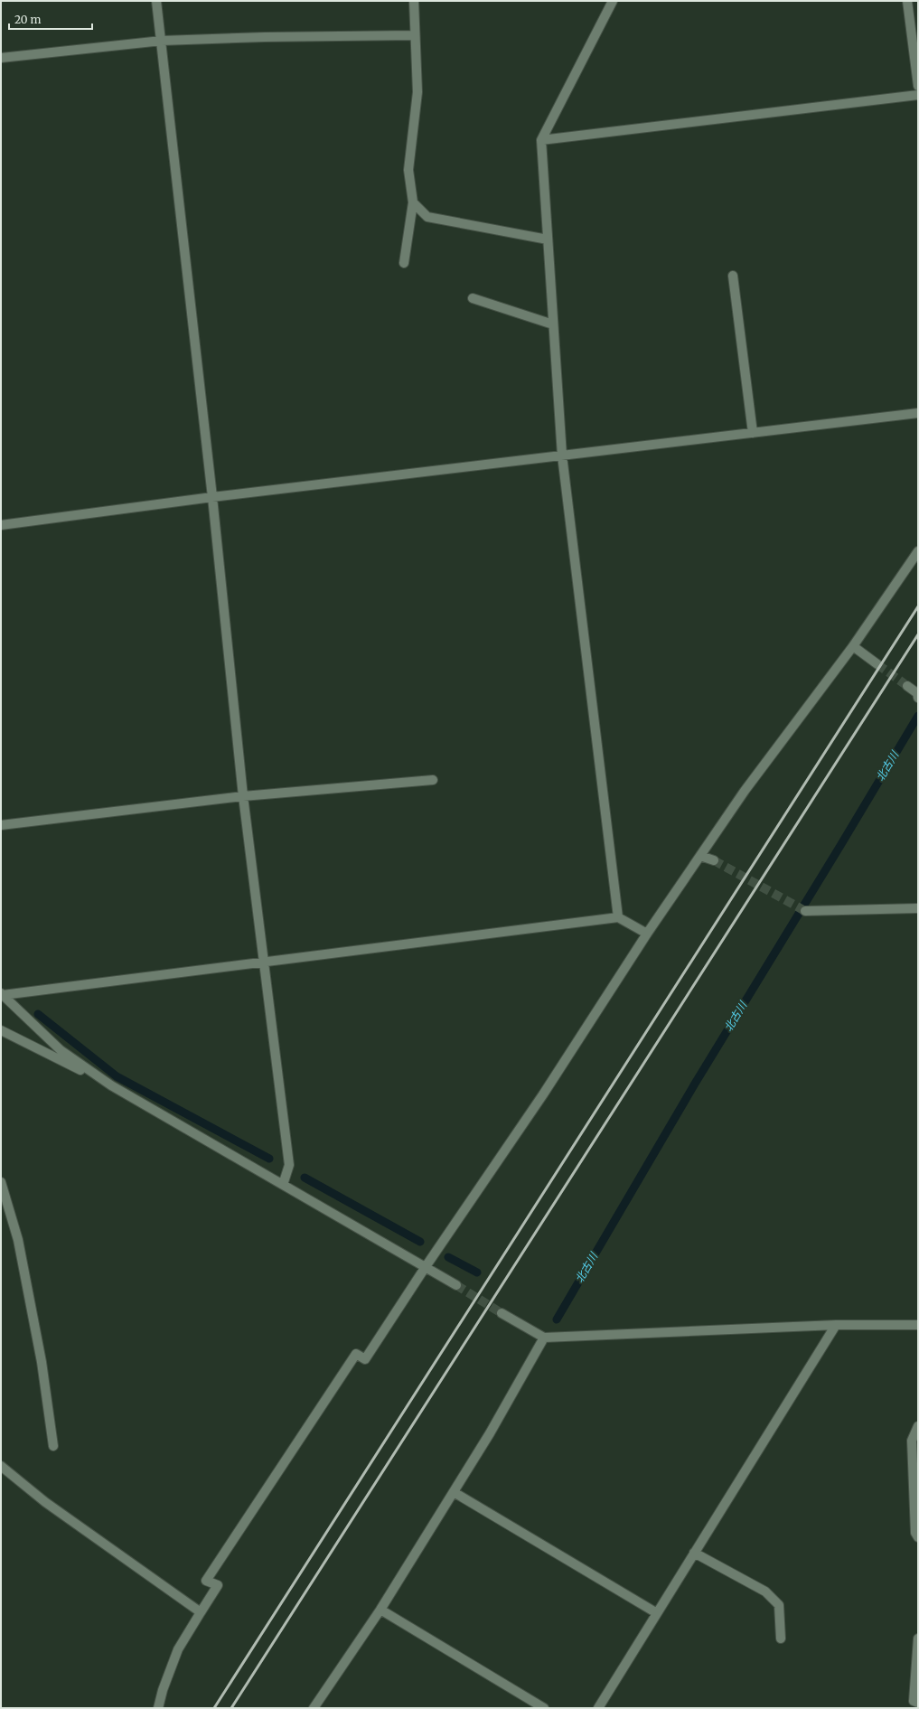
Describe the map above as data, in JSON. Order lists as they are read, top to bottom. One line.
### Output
{"water":["北古川"],"scale_bar":"20 m"}
